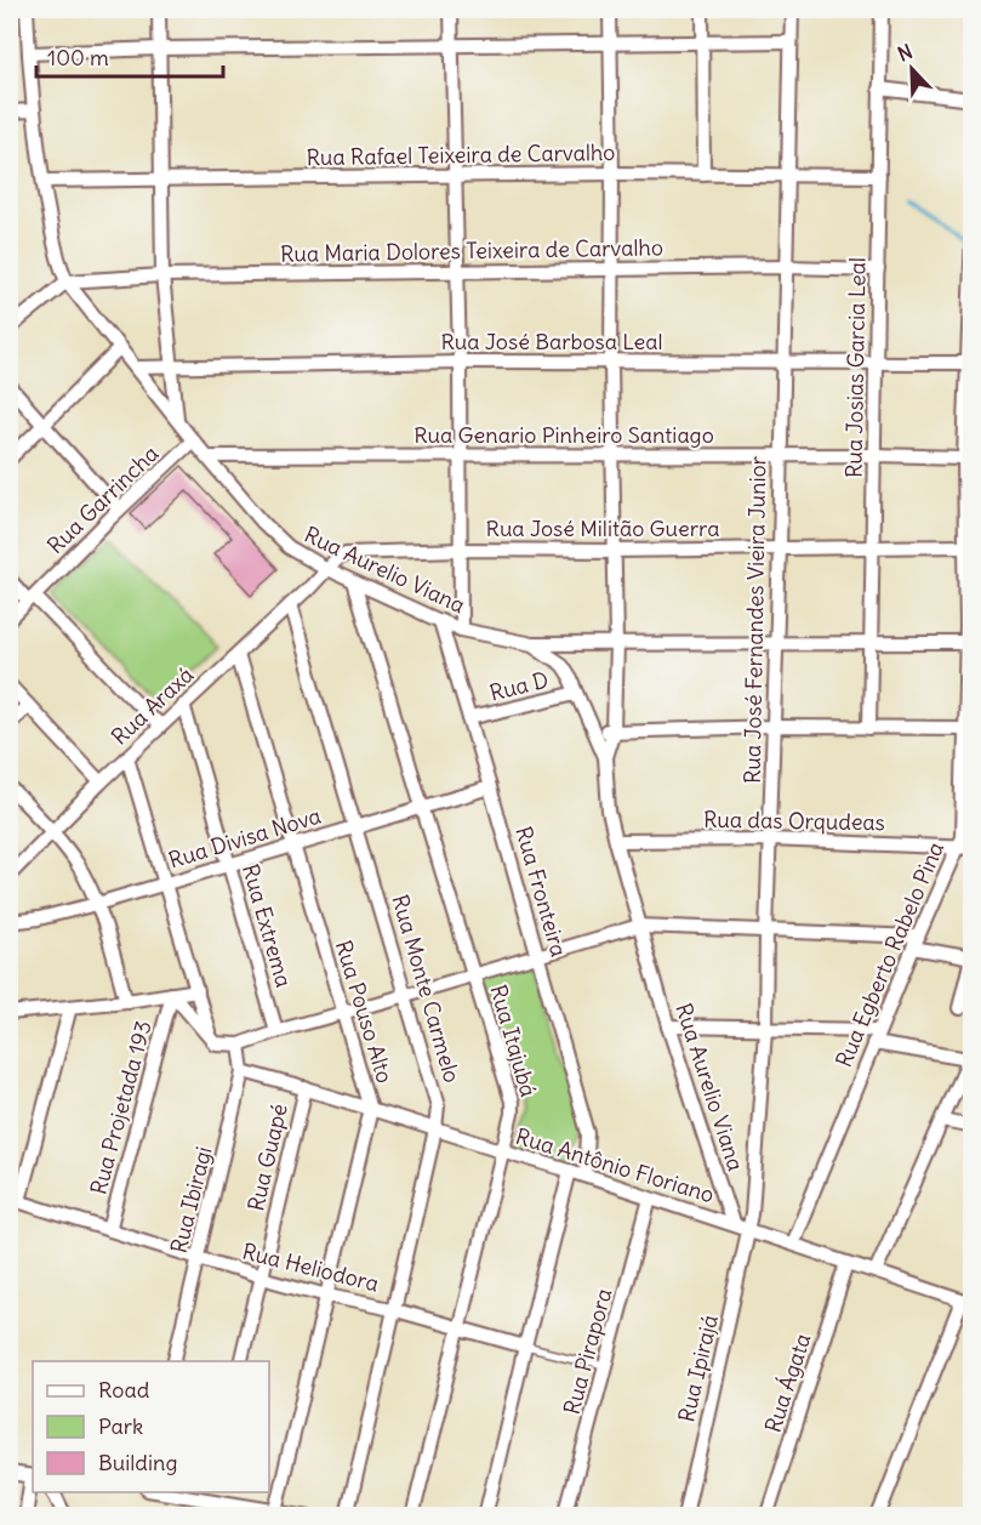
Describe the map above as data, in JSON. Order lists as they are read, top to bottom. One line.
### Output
{"streets":{"street":["Rua Rafael Teixeira de Carvalho","Rua Maria Dolores Teixeira de Carvalho","Rua José Barbosa Leal","Rua Josias Garcia Leal","Rua Genario Pinheiro Santiago","Rua Garrincha","Rua José Militão Guerra","Rua Aurelio Viana","Rua José Fernandes Vieira Junior","Rua D","Rua Araxá","Rua das Orqudeas","Rua Divisa Nova","Rua Fronteira","Rua Extrema","Rua Egberto Rabelo Pina","Rua Monte Carmelo","Rua Pouso Alto","Rua Itajubá","Rua Projetada 193","Rua Guapé","Rua Antônio Floriano","Rua Ibiragi","Rua Heliodora","Rua Pirapora","Rua Ipirajá","Rua Ágata"]},"crossings":[["Rua Rafael Teixeira de Carvalho","Rua Josias Garcia Leal"],["Rua Rafael Teixeira de Carvalho","Rua José Fernandes Vieira Junior"],["Rua Maria Dolores Teixeira de Carvalho","Rua Josias Garcia Leal"],["Rua Maria Dolores Teixeira de Carvalho","Rua Aurelio Viana"],["Rua Maria Dolores Teixeira de Carvalho","Rua José Fernandes Vieira Junior"],["Rua José Barbosa Leal","Rua Josias Garcia Leal"],["Rua José Barbosa Leal","Rua Aurelio Viana"],["Rua José Barbosa Leal","Rua José Fernandes Vieira Junior"],["Rua José Barbosa Leal","Rua Egberto Rabelo Pina"],["Rua Josias Garcia Leal","Rua Genario Pinheiro Santiago"],["Rua Josias Garcia Leal","Rua José Militão Guerra"],["Rua Genario Pinheiro Santiago","Rua Aurelio Viana"],["Rua Genario Pinheiro Santiago","Rua José Fernandes Vieira Junior"],["Rua Genario Pinheiro Santiago","Rua Egberto Rabelo Pina"],["Rua Garrincha","Rua Aurelio Viana"],["Rua José Militão Guerra","Rua Aurelio Viana"],["Rua José Militão Guerra","Rua José Fernandes Vieira Junior"],["Rua José Militão Guerra","Rua Araxá"],["Rua José Militão Guerra","Rua Egberto Rabelo Pina"],["Rua Aurelio Viana","Rua D"],["Rua Aurelio Viana","Rua Araxá"],["Rua Aurelio Viana","Rua das Orqudeas"],["Rua Aurelio Viana","Rua Fronteira"],["Rua Aurelio Viana","Rua Itajubá"],["Rua Aurelio Viana","Rua Antônio Floriano"],["Rua José Fernandes Vieira Junior","Rua das Orqudeas"],["Rua José Fernandes Vieira Junior","Rua Antônio Floriano"],["Rua José Fernandes Vieira Junior","Rua Ipirajá"],["Rua D","Rua Fronteira"],["Rua Araxá","Rua Extrema"],["Rua Araxá","Rua Monte Carmelo"],["Rua Araxá","Rua Pouso Alto"],["Rua das Orqudeas","Rua Egberto Rabelo Pina"],["Rua Divisa Nova","Rua Fronteira"],["Rua Divisa Nova","Rua Extrema"],["Rua Divisa Nova","Rua Monte Carmelo"],["Rua Divisa Nova","Rua Pouso Alto"],["Rua Divisa Nova","Rua Itajubá"],["Rua Fronteira","Rua Antônio Floriano"],["Rua Egberto Rabelo Pina","Rua Antônio Floriano"],["Rua Monte Carmelo","Rua Antônio Floriano"],["Rua Monte Carmelo","Rua Heliodora"],["Rua Pouso Alto","Rua Antônio Floriano"],["Rua Pouso Alto","Rua Heliodora"],["Rua Itajubá","Rua Antônio Floriano"],["Rua Itajubá","Rua Heliodora"],["Rua Projetada 193","Rua Heliodora"],["Rua Guapé","Rua Antônio Floriano"],["Rua Guapé","Rua Heliodora"],["Rua Antônio Floriano","Rua Ibiragi"],["Rua Antônio Floriano","Rua Pirapora"],["Rua Antônio Floriano","Rua Ipirajá"],["Rua Antônio Floriano","Rua Ágata"],["Rua Ibiragi","Rua Heliodora"],["Rua Heliodora","Rua Pirapora"]],"legend":["Road","Park","Building"],"scale_bar":"100 m","north":"top left"}
